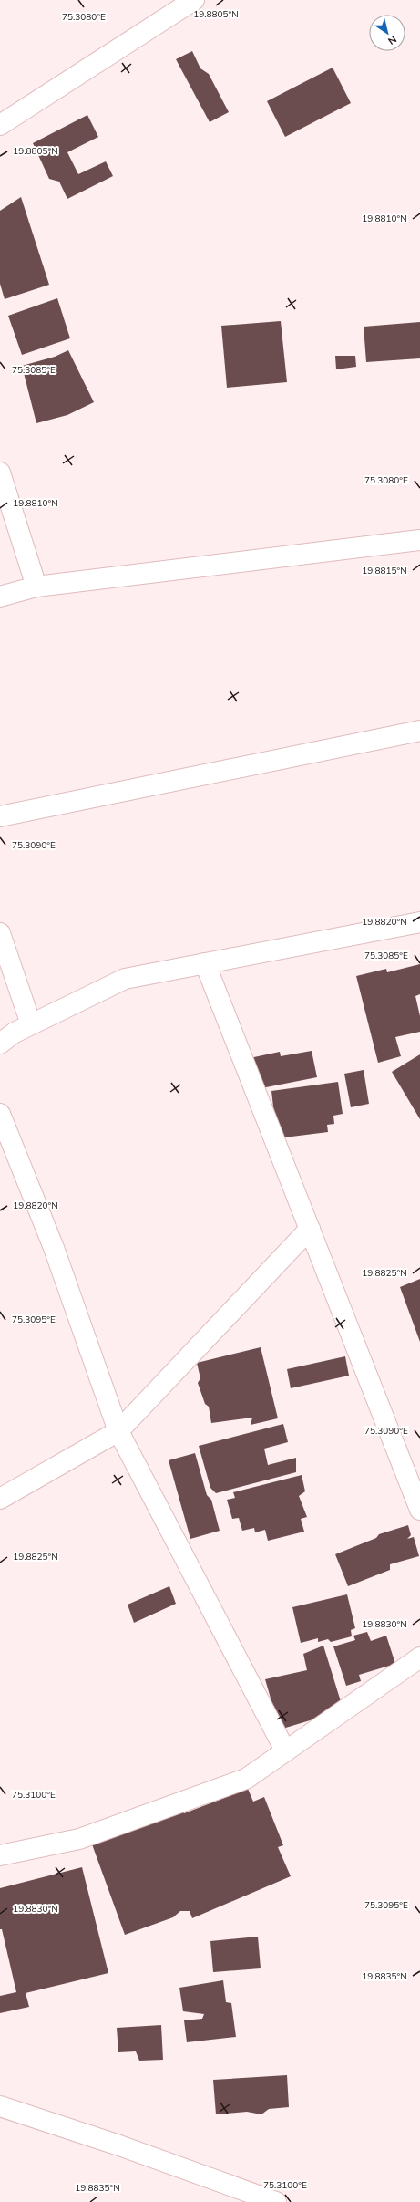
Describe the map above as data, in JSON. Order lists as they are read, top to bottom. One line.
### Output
{"north":"bottom right","coordinates":["19.8805°N","75.3080°E","19.8810°N","75.3085°E","19.8815°N","75.3090°E","19.8820°N","19.8825°N","75.3095°E","19.8830°N","75.3100°E","19.8835°N"]}
